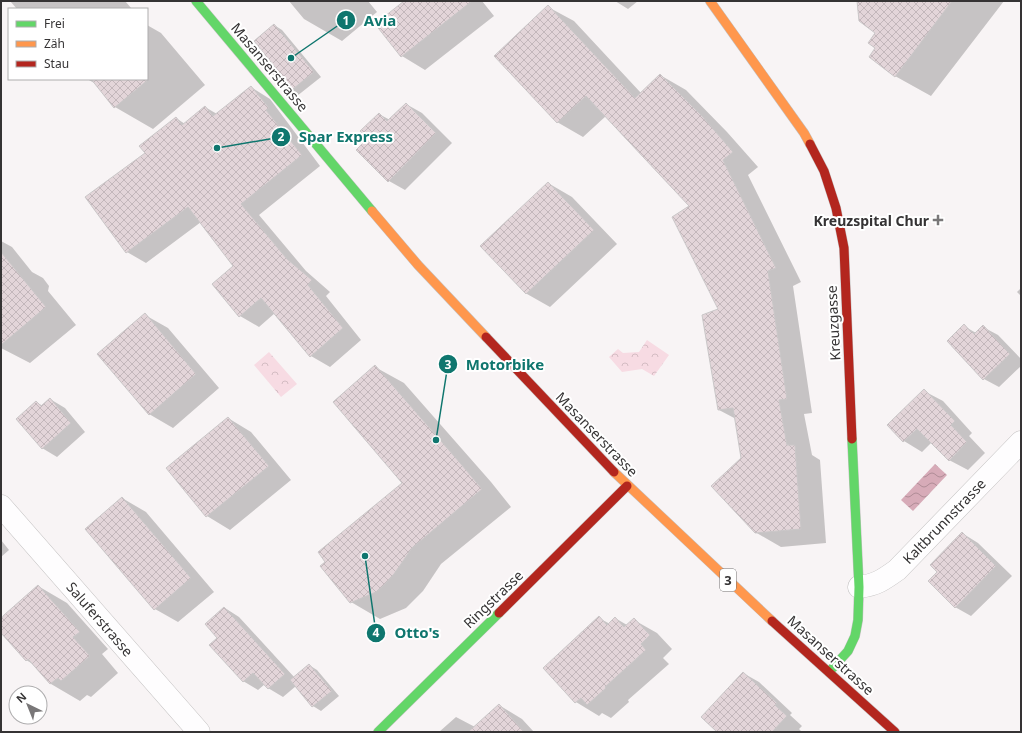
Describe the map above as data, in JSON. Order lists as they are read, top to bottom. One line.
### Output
{"streets":{"main road":["Masanserstrasse","Kreuzgasse","3","Ringstrasse"],"street":["Kaltbrunnstrasse","Saluferstrasse"]},"crossings":[["Masanserstrasse","Kreuzgasse"],["Masanserstrasse","Ringstrasse"],["Kreuzgasse","Kaltbrunnstrasse"]],"places":{"other":["Avia","Spar Express","Motorbike","Otto's"],"health":["Kreuzspital Chur"]},"legend":["Frei","Zäh","Stau"],"north":"top left"}
